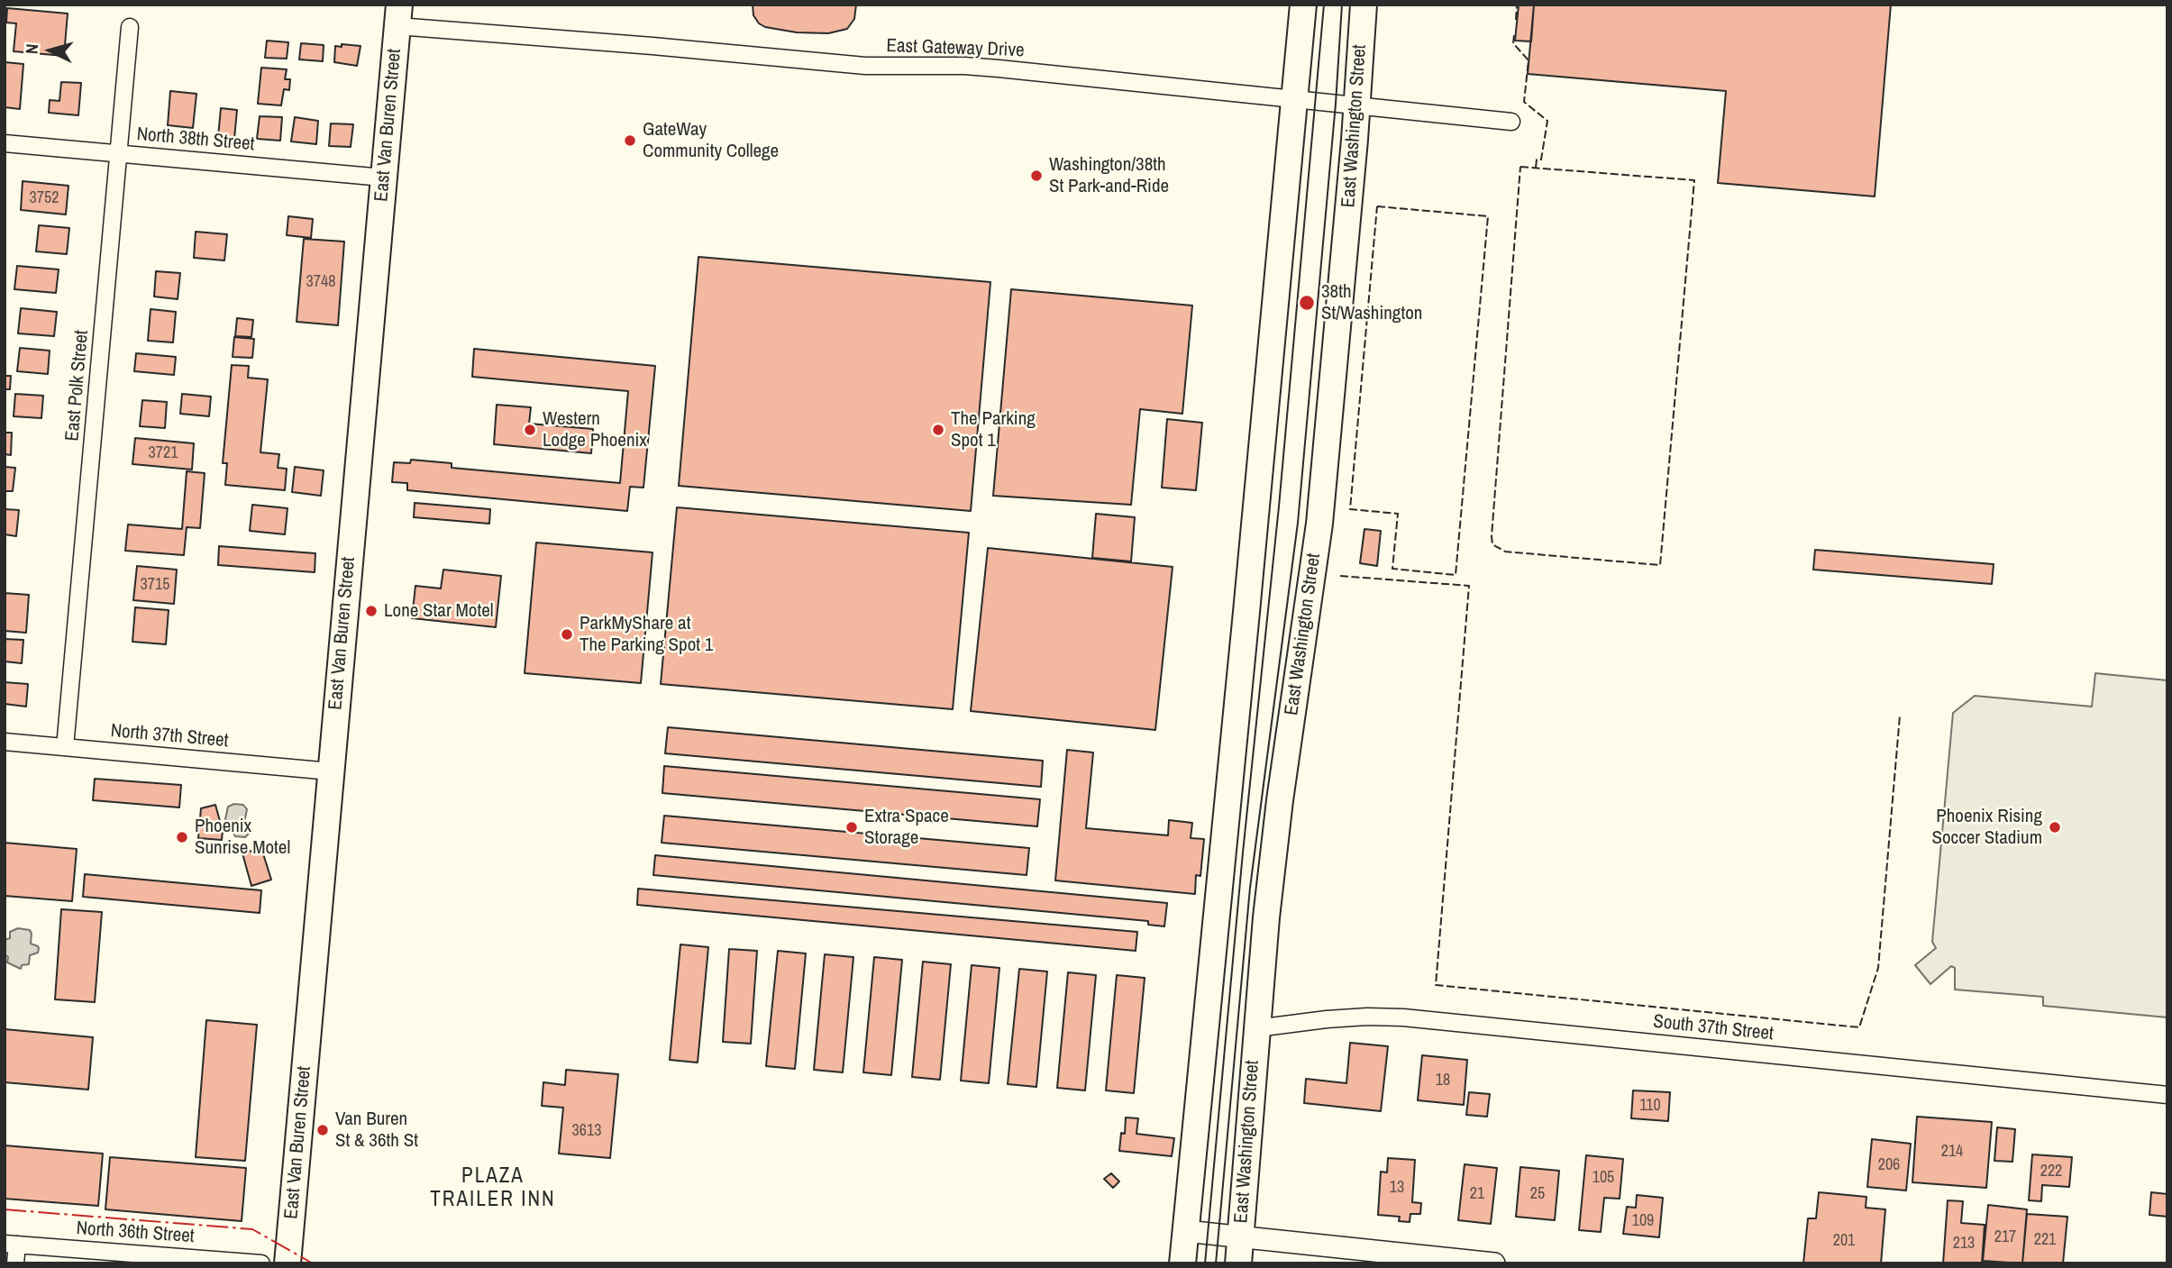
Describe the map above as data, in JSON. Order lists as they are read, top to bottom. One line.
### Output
{"streets":{"main road":["East Van Buren Street","East Washington Street"],"street":["East Gateway Drive","North 38th Street","East Polk Street","North 37th Street","South 37th Street","North 36th Street"]},"crossings":[["East Gateway Drive","East Van Buren Street"],["East Gateway Drive","East Washington Street"],["East Van Buren Street","North 38th Street"],["East Van Buren Street","North 37th Street"],["East Washington Street","South 37th Street"],["North 38th Street","East Polk Street"],["East Polk Street","North 37th Street"]],"districts":["PLAZA TRAILER INN"],"places":["GateWay Community College","Washington/38th St Park-and-Ride","38th St/Washington","Western Lodge Phoenix","The Parking Spot 1","Lone Star Motel","ParkMyShare at The Parking Spot 1","Extra Space Storage","Phoenix Rising Soccer Stadium","Phoenix Sunrise Motel","Van Buren St & 36th St"],"house_numbers":["3752","3748","3721","3715","18","110","3613","214","206","222","105","13","21","25","109","217","221","201","213"],"north":"left"}
